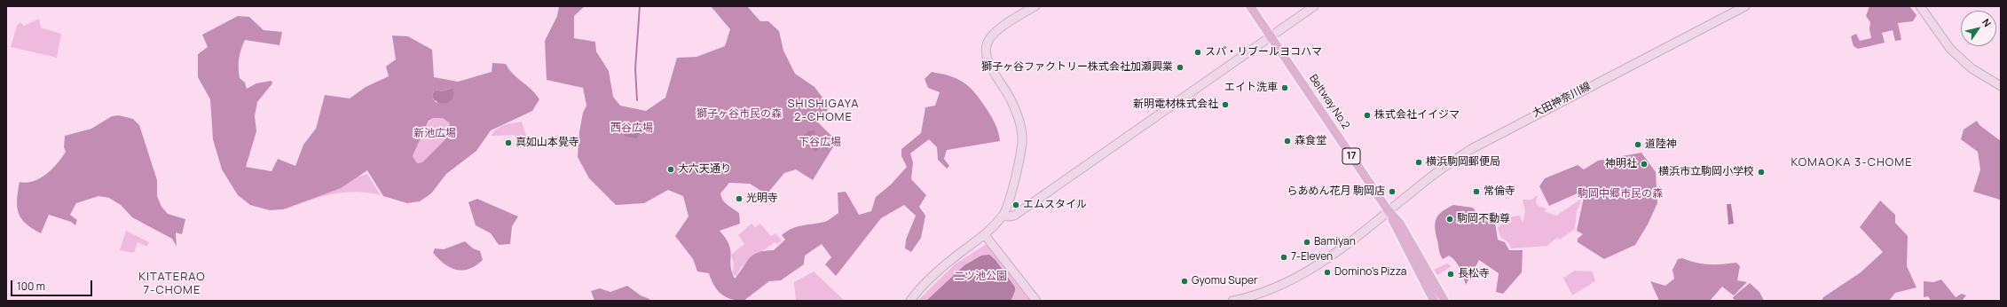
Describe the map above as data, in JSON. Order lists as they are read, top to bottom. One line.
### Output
{"streets":{"main road":["大田神奈川線","Beltway No.2","17"]},"crossings":[["大田神奈川線","Beltway No.2"]],"districts":["SHISHIGAYA 2-CHOME","KOMAOKA 3-CHOME","KITATERAO 7-CHOME"],"parks":["獅子ヶ谷市民の森","西谷広場","新池広場","下谷広場","駒岡中郷市民の森","二ツ池公園"],"places":["スパ・リブールヨコハマ","獅子ヶ谷ファクトリー株式会社加瀬興業","エイト洗車","新明電材株式会社","株式会社イイジマ","森食堂","真如山本覺寺","道陸神","横浜駒岡郵便局","神明社","大六天通り","横浜市立駒岡小学校","らあめん花月 駒岡店","常倫寺","光明寺","エムスタイル","駒岡不動尊","Bamiyan","7-Eleven","Domino's Pizza","長松寺","Gyomu Super"],"scale_bar":"100 m","north":"top right"}
